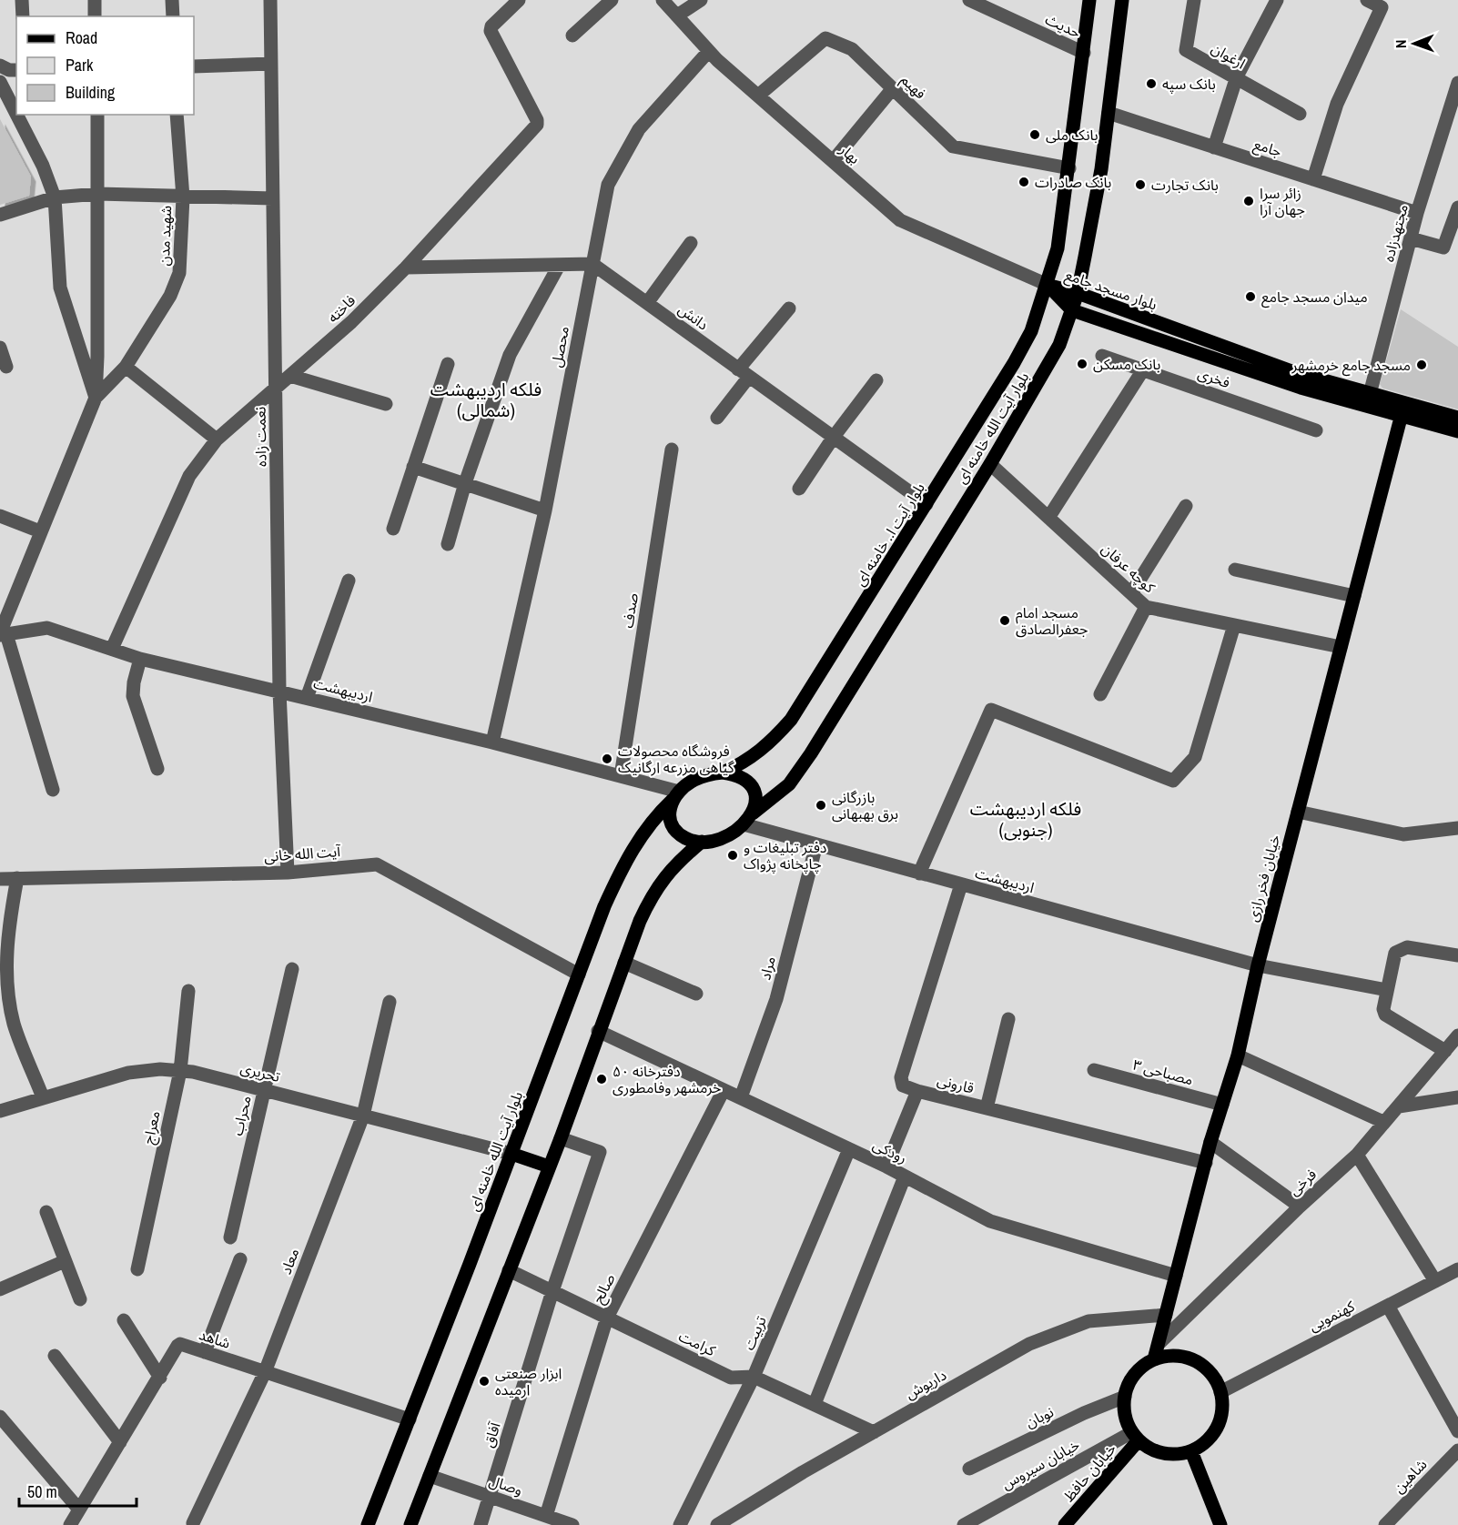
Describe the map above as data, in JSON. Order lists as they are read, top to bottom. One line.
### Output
{"streets":{"main road":["بلوار مسجد جامع","بلوار آیت الله خامنه ای","بلوار آیت ا.. خامنه ای","خیابان فخر رازی","خیابان حافظ"],"street":["حدیث","ارغوان","فهیم","جامع","بهار","مجتهدزاده","شهید مدن","فاخته","دانش","محصل","فخری","نعمت زاده","کوچه عرفان","صدف","اردیبهشت","آیت الله خانی","مراد","تحریری","مصباحی ۳","قارونی","محراب","معراج","رودکی","فرخی","معاد","صالح","کهنمویی","تربیت","شاهد","کرامت","داریوش","نوبان","آفاق","خیابان سیروس","شاهین","وصال"]},"crossings":[["فهیم","بهار"],["جامع","مجتهدزاده"],["جامع","بلوار آیت الله خامنه ای"],["بهار","بلوار مسجد جامع"],["بهار","محصل"],["بهار","بلوار آیت ا.. خامنه ای"],["مجتهدزاده","بلوار مسجد جامع"],["شهید مدن","اردیبهشت"],["بلوار مسجد جامع","بلوار آیت الله خامنه ای"],["بلوار مسجد جامع","بلوار آیت ا.. خامنه ای"],["بلوار مسجد جامع","خیابان فخر رازی"],["فاخته","نعمت زاده"],["فاخته","اردیبهشت"],["دانش","محصل"],["دانش","بلوار آیت ا.. خامنه ای"],["محصل","اردیبهشت"],["بلوار آیت الله خامنه ای","بلوار آیت ا.. خامنه ای"],["بلوار آیت الله خامنه ای","کوچه عرفان"],["بلوار آیت الله خامنه ای","اردیبهشت"],["بلوار آیت الله خامنه ای","آیت الله خانی"],["بلوار آیت الله خامنه ای","تحریری"],["بلوار آیت الله خامنه ای","شاهد"],["نعمت زاده","اردیبهشت"],["نعمت زاده","آیت الله خانی"],["بلوار آیت ا.. خامنه ای","اردیبهشت"],["کوچه عرفان","خیابان فخر رازی"],["صدف","اردیبهشت"],["اردیبهشت","خیابان فخر رازی"],["اردیبهشت","مراد"],["اردیبهشت","قارونی"],["خیابان فخر رازی","مصباحی ۳"],["خیابان فخر رازی","قارونی"],["خیابان فخر رازی","رودکی"],["خیابان فخر رازی","فرخی"],["خیابان فخر رازی","کهنمویی"],["خیابان فخر رازی","داریوش"],["خیابان فخر رازی","نوبان"],["خیابان فخر رازی","خیابان سیروس"],["خیابان فخر رازی","خیابان حافظ"],["مراد","رودکی"],["تحریری","محراب"],["تحریری","معراج"],["تحریری","معاد"],["رودکی","صالح"],["رودکی","تربیت"],["معاد","شاهد"],["صالح","کرامت"],["صالح","وصال"],["کهنمویی","نوبان"],["کهنمویی","خیابان سیروس"],["کهنمویی","خیابان حافظ"],["تربیت","کرامت"],["کرامت","داریوش"],["کرامت","آفاق"],["نوبان","خیابان سیروس"],["نوبان","خیابان حافظ"],["آفاق","وصال"],["خیابان سیروس","خیابان حافظ"]],"districts":["فلکه اردیبهشت (شمالی)","فلکه اردیبهشت (جنوبی)"],"places":["بانک سپه","بانک ملی","بانک صادرات","بانک تجارت","زائر سرا جهان آرا","میدان مسجد جامع","بانک مسکن","مسجد جامع خرمشهر","مسجد امام جعفرالصادق","فروشگاه محصولات گیاهی مزرعه ارگانیک","بازرگانی برق بهبهانی","دفتر تبلیغات و چاپخانه پژواک","دفترخانه ۵۰ خرمشهر وفامطوری","ابزار صنعتی ارمیده"],"legend":["Road","Park","Building"],"scale_bar":"50 m","north":"left"}
